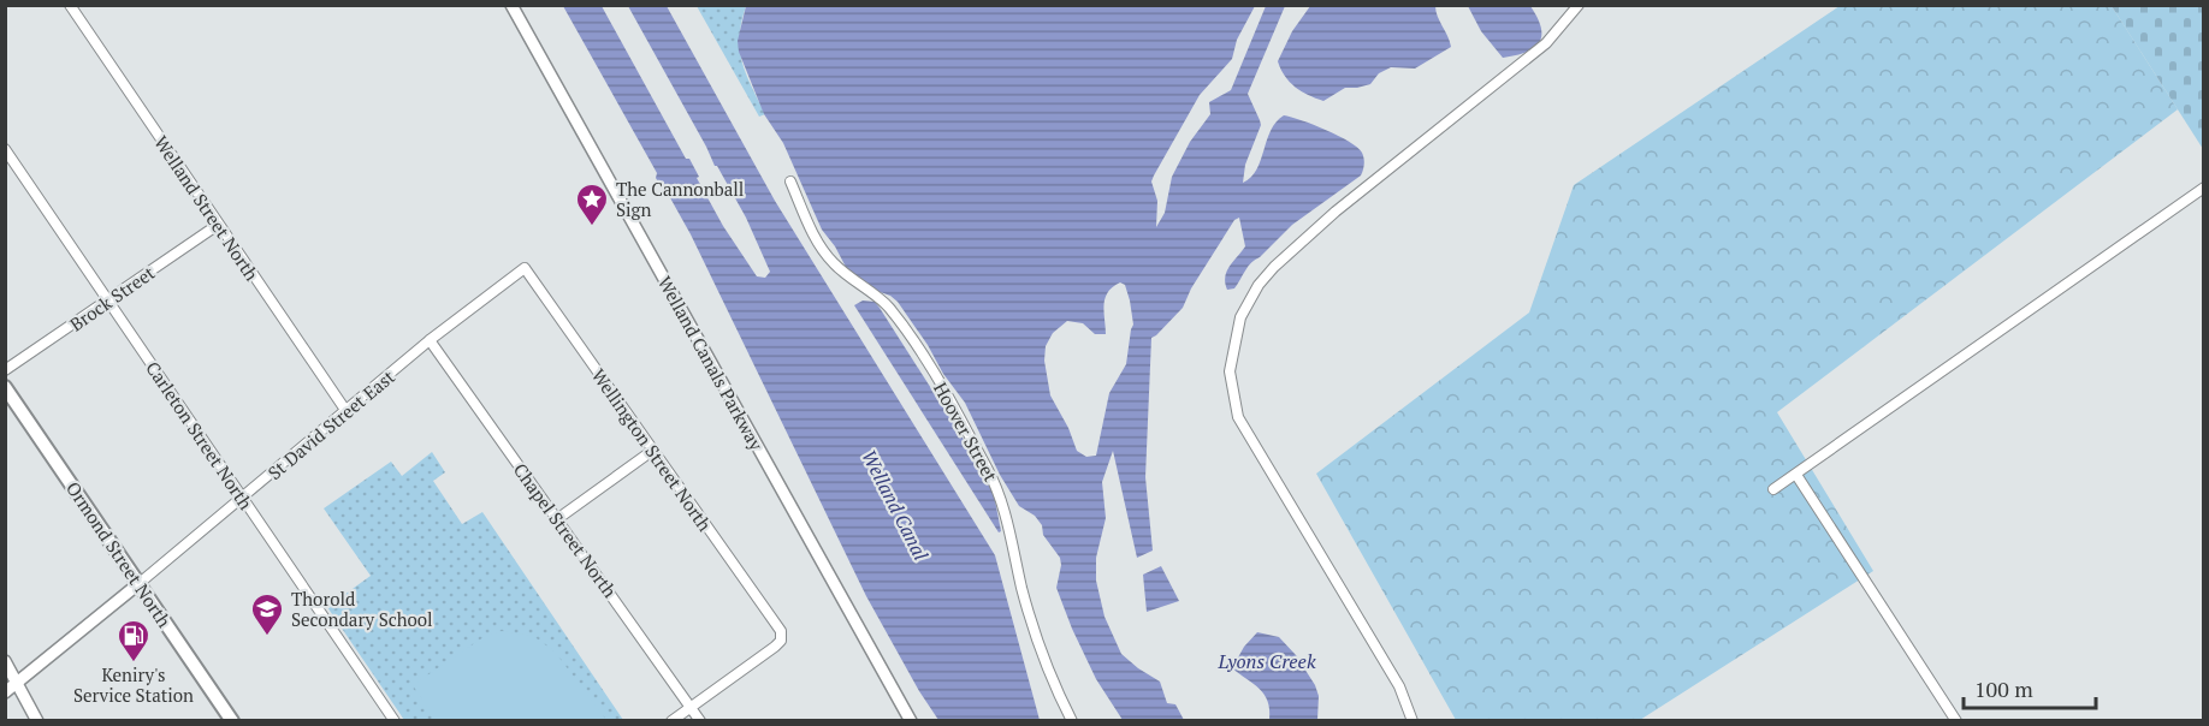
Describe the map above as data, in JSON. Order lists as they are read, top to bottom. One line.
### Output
{"streets":{"main road":["Ormond Street North"],"street":["Welland Street North","Brock Street","Welland Canals Parkway","St David Street East","Hoover Street","Carleton Street North","Wellington Street North","Chapel Street North"]},"crossings":[["Welland Street North","Brock Street"],["Welland Street North","St David Street East"],["Brock Street","Carleton Street North"],["St David Street East","Carleton Street North"],["St David Street East","Wellington Street North"],["St David Street East","Chapel Street North"],["St David Street East","Ormond Street North"],["Wellington Street North","Chapel Street North"]],"water":["Welland Canal","Lyons Creek"],"places":{"place":["The Cannonball Sign"],"school or university":["Thorold Secondary School"],"fuel station":["Keniry's Service Station"]},"scale_bar":"100 m"}
